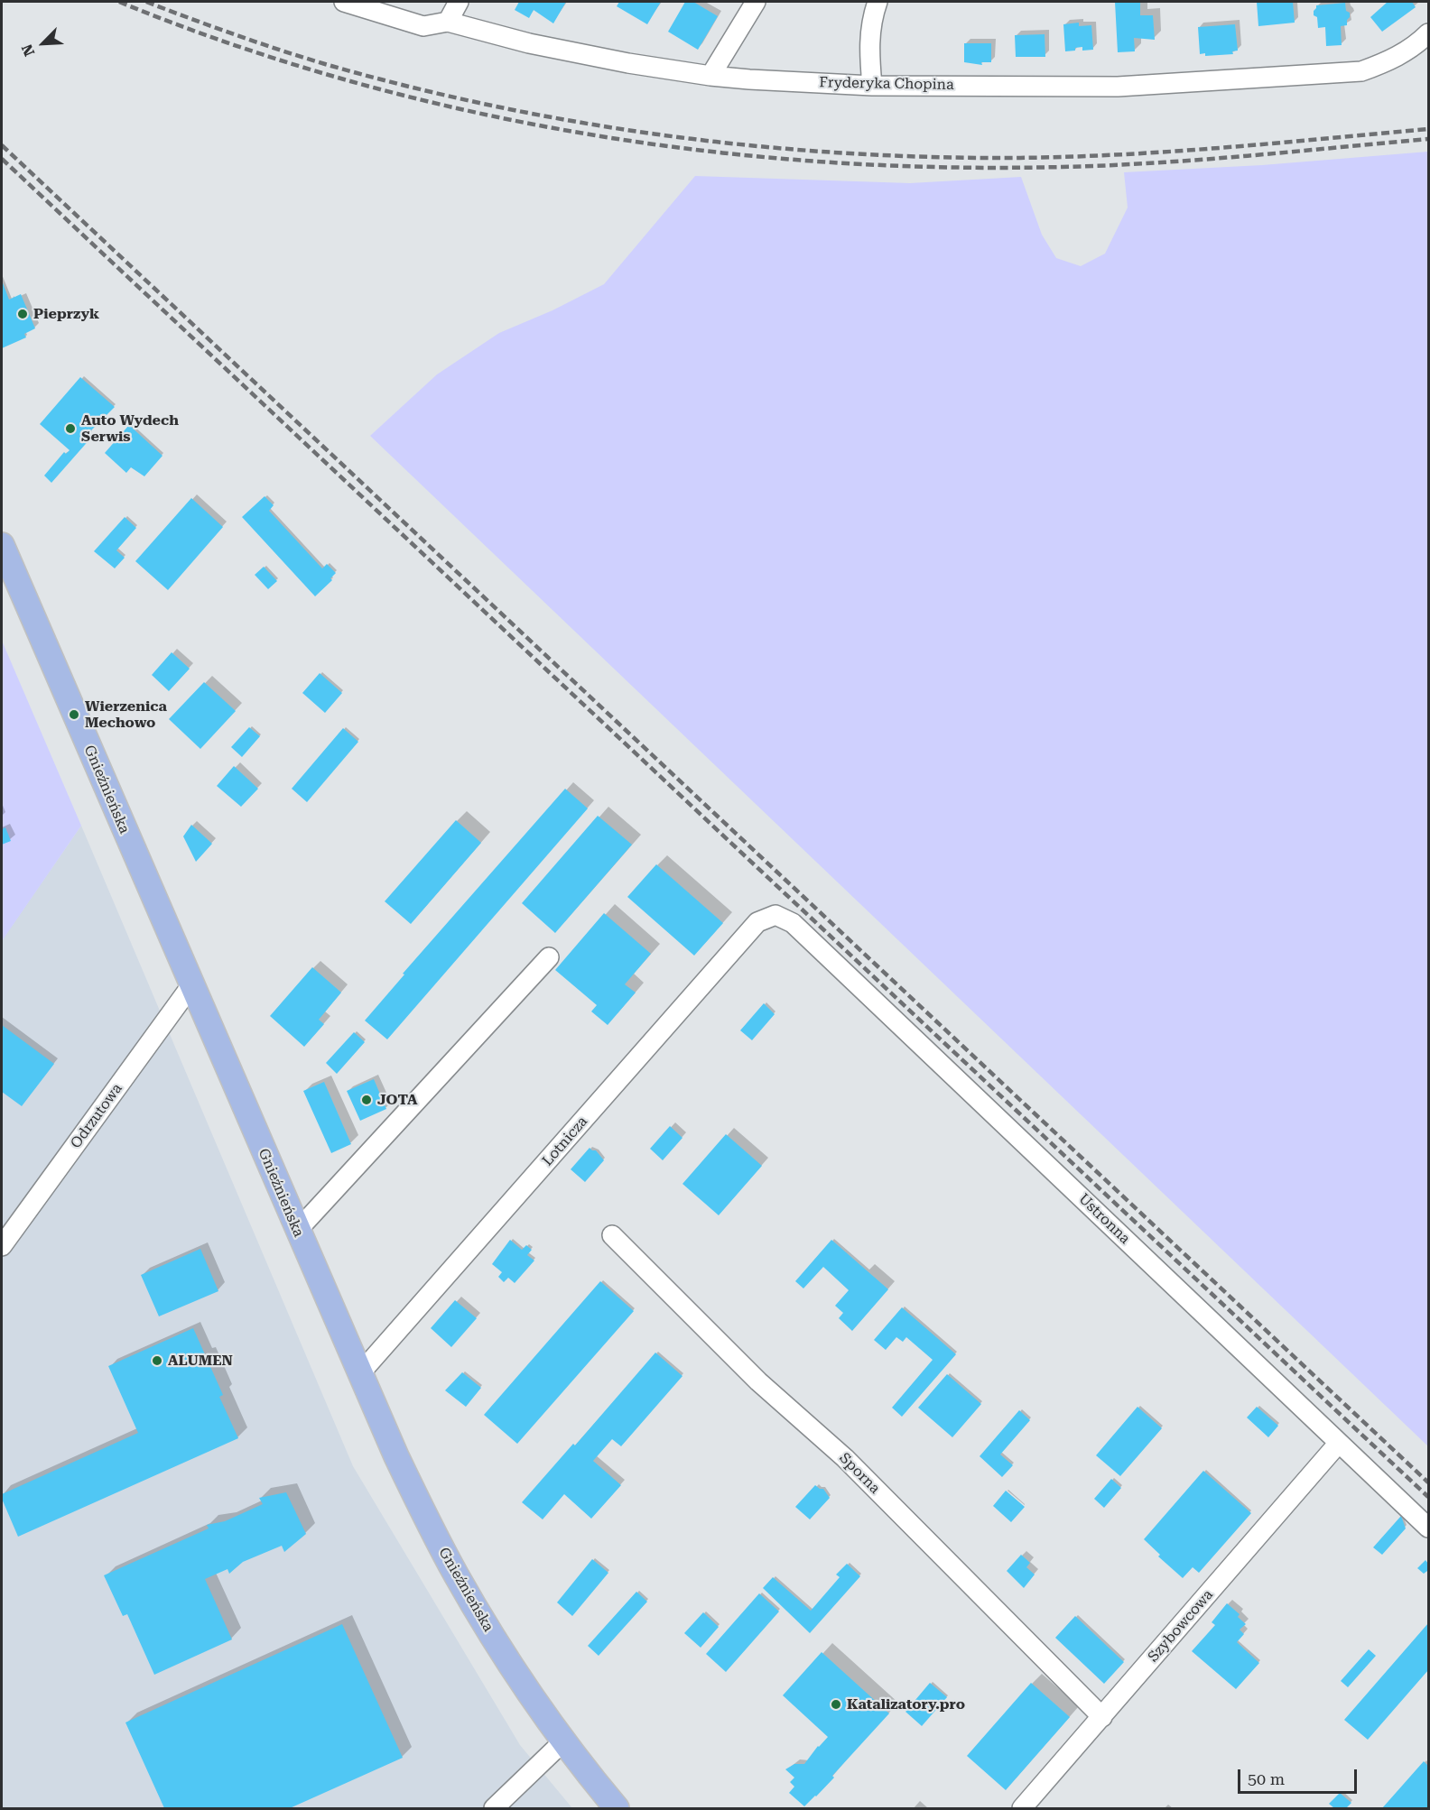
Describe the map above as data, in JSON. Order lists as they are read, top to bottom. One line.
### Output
{"streets":{"main road":["Gnieźnieńska"],"street":["Fryderyka Chopina","Odrzutowa","Lotnicza","Ustronna","Sporna","Szybowcowa"]},"crossings":[["Gnieźnieńska","Odrzutowa"],["Gnieźnieńska","Lotnicza"],["Lotnicza","Ustronna"],["Ustronna","Szybowcowa"],["Sporna","Szybowcowa"]],"places":["Pieprzyk","Auto Wydech Serwis","Wierzenica Mechowo","JOTA","ALUMEN","Katalizatory.pro"],"scale_bar":"50 m","north":"bottom left"}
